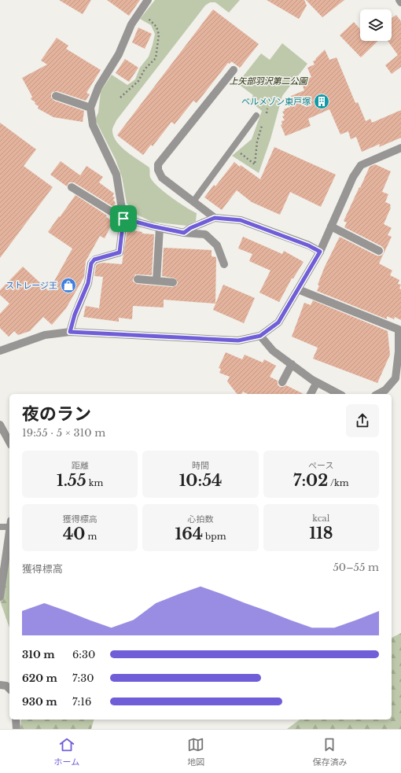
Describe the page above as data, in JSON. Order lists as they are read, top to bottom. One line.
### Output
{"parks":["上矢部羽沢第二公園"],"places":{"building":["ベルメゾン東戸塚"],"shop":["ストレージ王"]},"page":{"heading":["夜のラン","19:55 · 5 × 310 m"],"stats":[["距離","1.55 km"],["時間","10:54"],["ペース","7:02 /km"],["獲得標高","40 m"],["心拍数","164 bpm"],["kcal","118"]],"chart":["獲得標高","50–55 m"],"list":[{"name":"310 m","note":"6:30"},{"name":"620 m","note":"7:30"},{"name":"930 m","note":"7:16"}],"tabs":["ホーム","地図","保存済み"]}}
